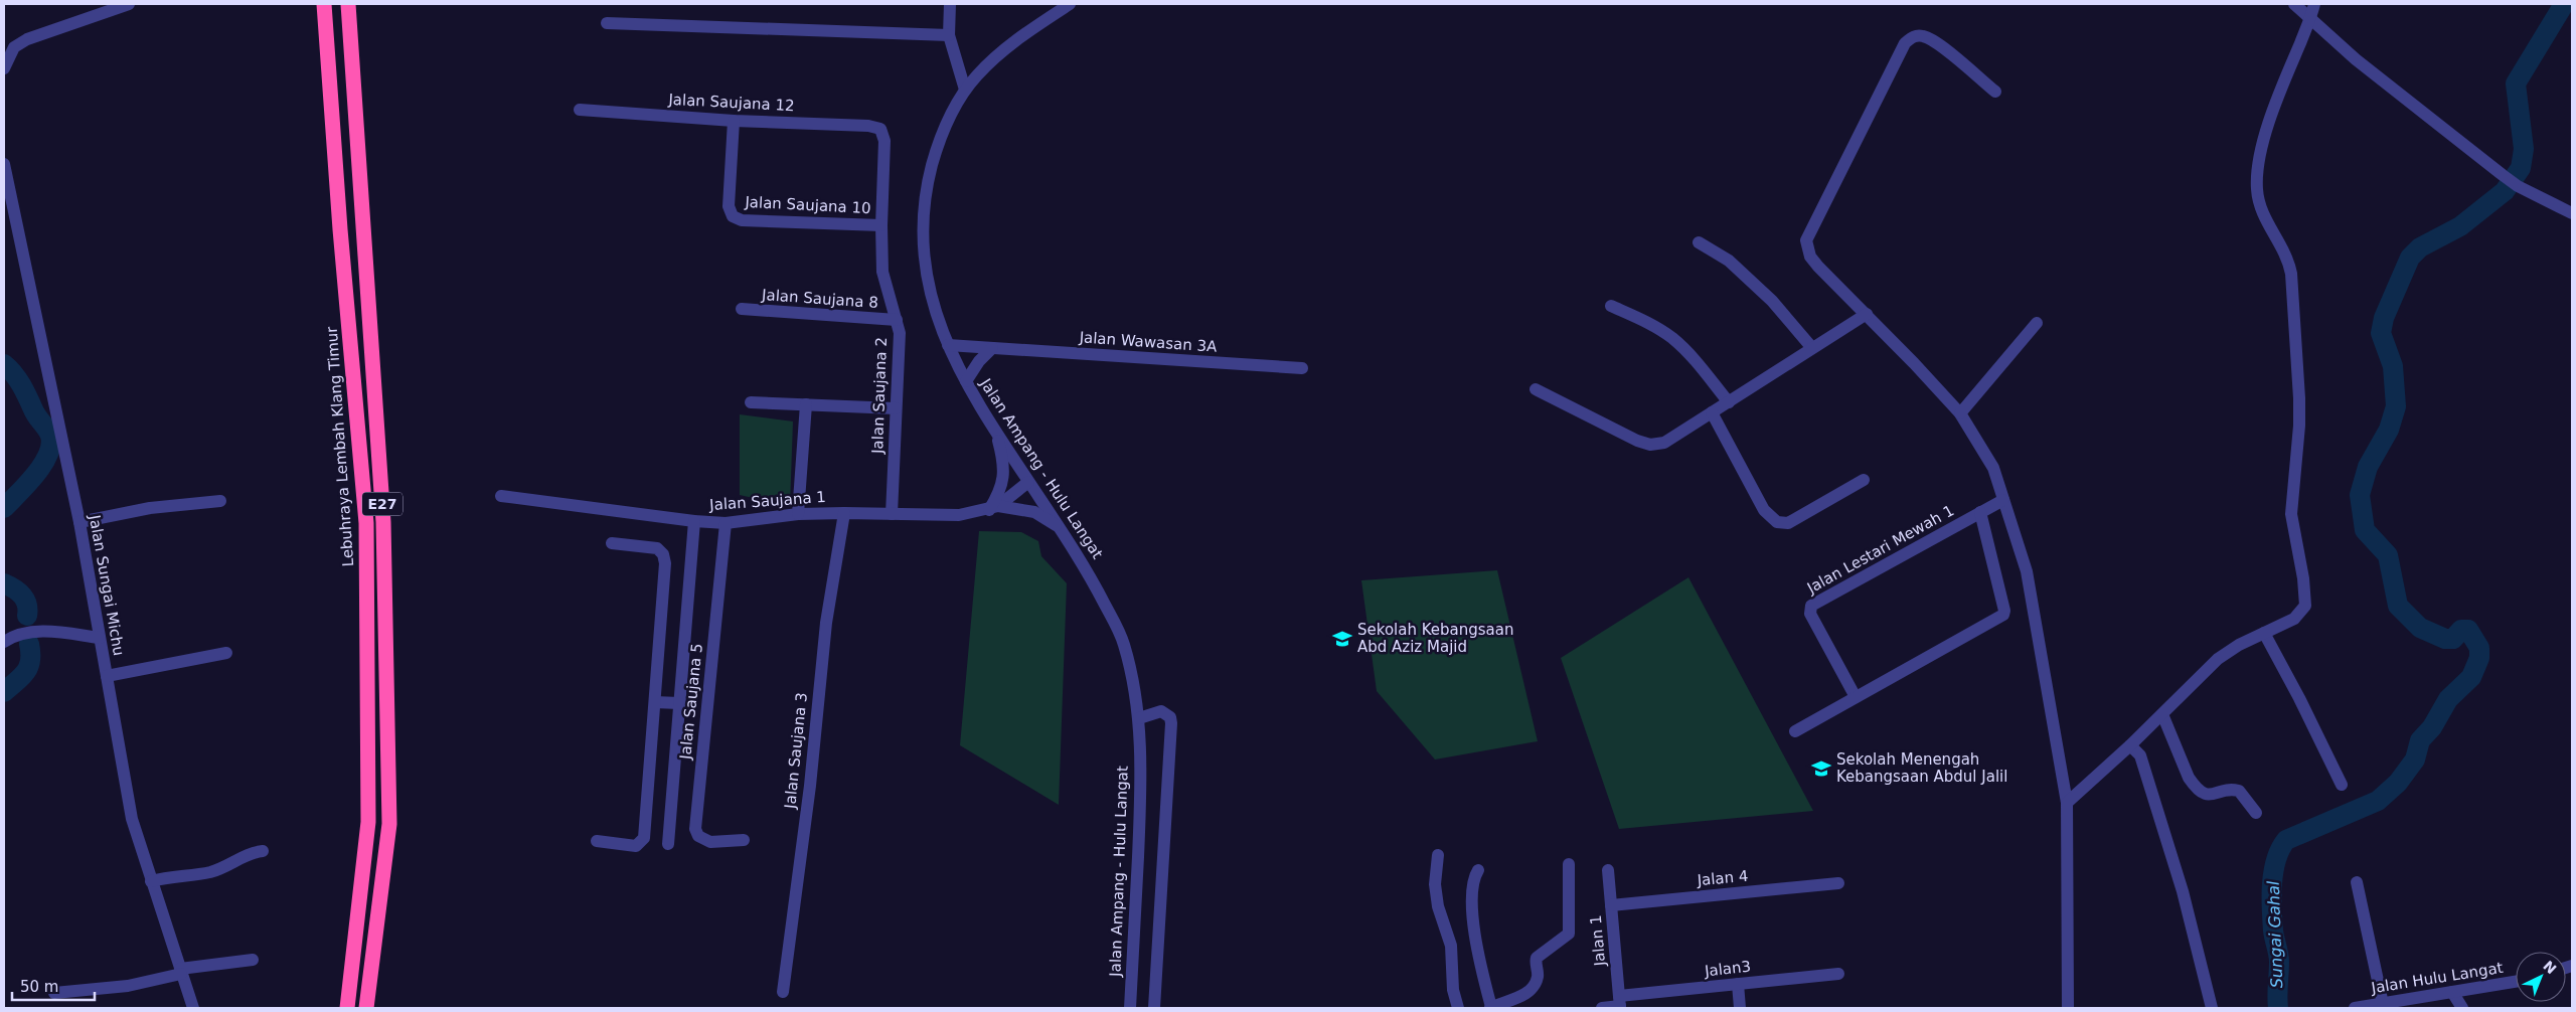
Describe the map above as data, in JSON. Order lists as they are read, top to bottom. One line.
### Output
{"streets":{"highway":["Lebuhraya Lembah Klang Timur","E27"],"street":["Jalan Saujana 12","Jalan Saujana 10","Jalan Saujana 8","Jalan Wawasan 3A","Jalan Saujana 2","Jalan Ampang - Hulu Langat","Jalan Saujana 1","Jalan Lestari Mewah 1","Jalan Sungai Michu","Jalan Saujana 5","Jalan Saujana 3","Jalan 4","Jalan 1","Jalan3","Jalan Hulu Langat"]},"crossings":[["Jalan Saujana 12","Jalan Saujana 10"],["Jalan Saujana 12","Jalan Saujana 2"],["Jalan Saujana 10","Jalan Saujana 2"],["Jalan Saujana 8","Jalan Saujana 2"],["Jalan Wawasan 3A","Jalan Ampang - Hulu Langat"],["Jalan Saujana 2","Jalan Saujana 1"],["Jalan Ampang - Hulu Langat","Jalan Saujana 1"],["Jalan Saujana 1","Jalan Saujana 5"],["Jalan Saujana 1","Jalan Saujana 3"],["Jalan 4","Jalan 1"],["Jalan 1","Jalan3"]],"water":["Sungai Gahal"],"places":{"school or university":["Sekolah Kebangsaan Abd Aziz Majid","Sekolah Menengah Kebangsaan Abdul Jalil"]},"scale_bar":"50 m","north":"top right"}
